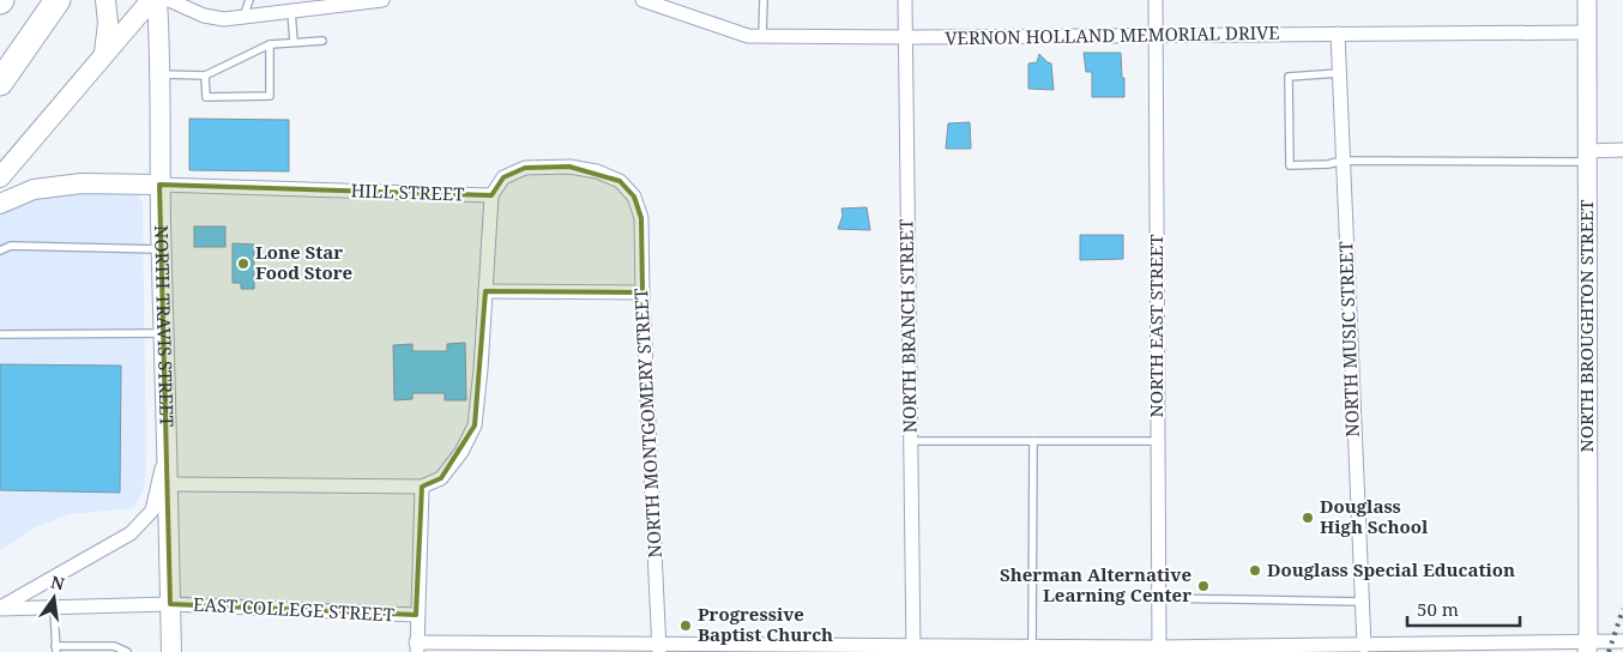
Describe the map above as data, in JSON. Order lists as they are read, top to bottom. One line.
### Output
{"streets":{"main road":["NORTH TRAVIS STREET"],"street":["VERNON HOLLAND MEMORIAL DRIVE","HILL STREET","NORTH BRANCH STREET","NORTH EAST STREET","NORTH BROUGHTON STREET","NORTH MUSIC STREET","NORTH MONTGOMERY STREET","EAST COLLEGE STREET"]},"crossings":[["VERNON HOLLAND MEMORIAL DRIVE","NORTH BRANCH STREET"],["VERNON HOLLAND MEMORIAL DRIVE","NORTH EAST STREET"],["VERNON HOLLAND MEMORIAL DRIVE","NORTH BROUGHTON STREET"],["VERNON HOLLAND MEMORIAL DRIVE","NORTH MUSIC STREET"],["HILL STREET","NORTH TRAVIS STREET"],["HILL STREET","NORTH MONTGOMERY STREET"],["NORTH TRAVIS STREET","EAST COLLEGE STREET"]],"places":["Lone Star Food Store","Douglass High School","Douglass Special Education","Sherman Alternative Learning Center","Progressive Baptist Church"],"scale_bar":"50 m","north":"top"}
